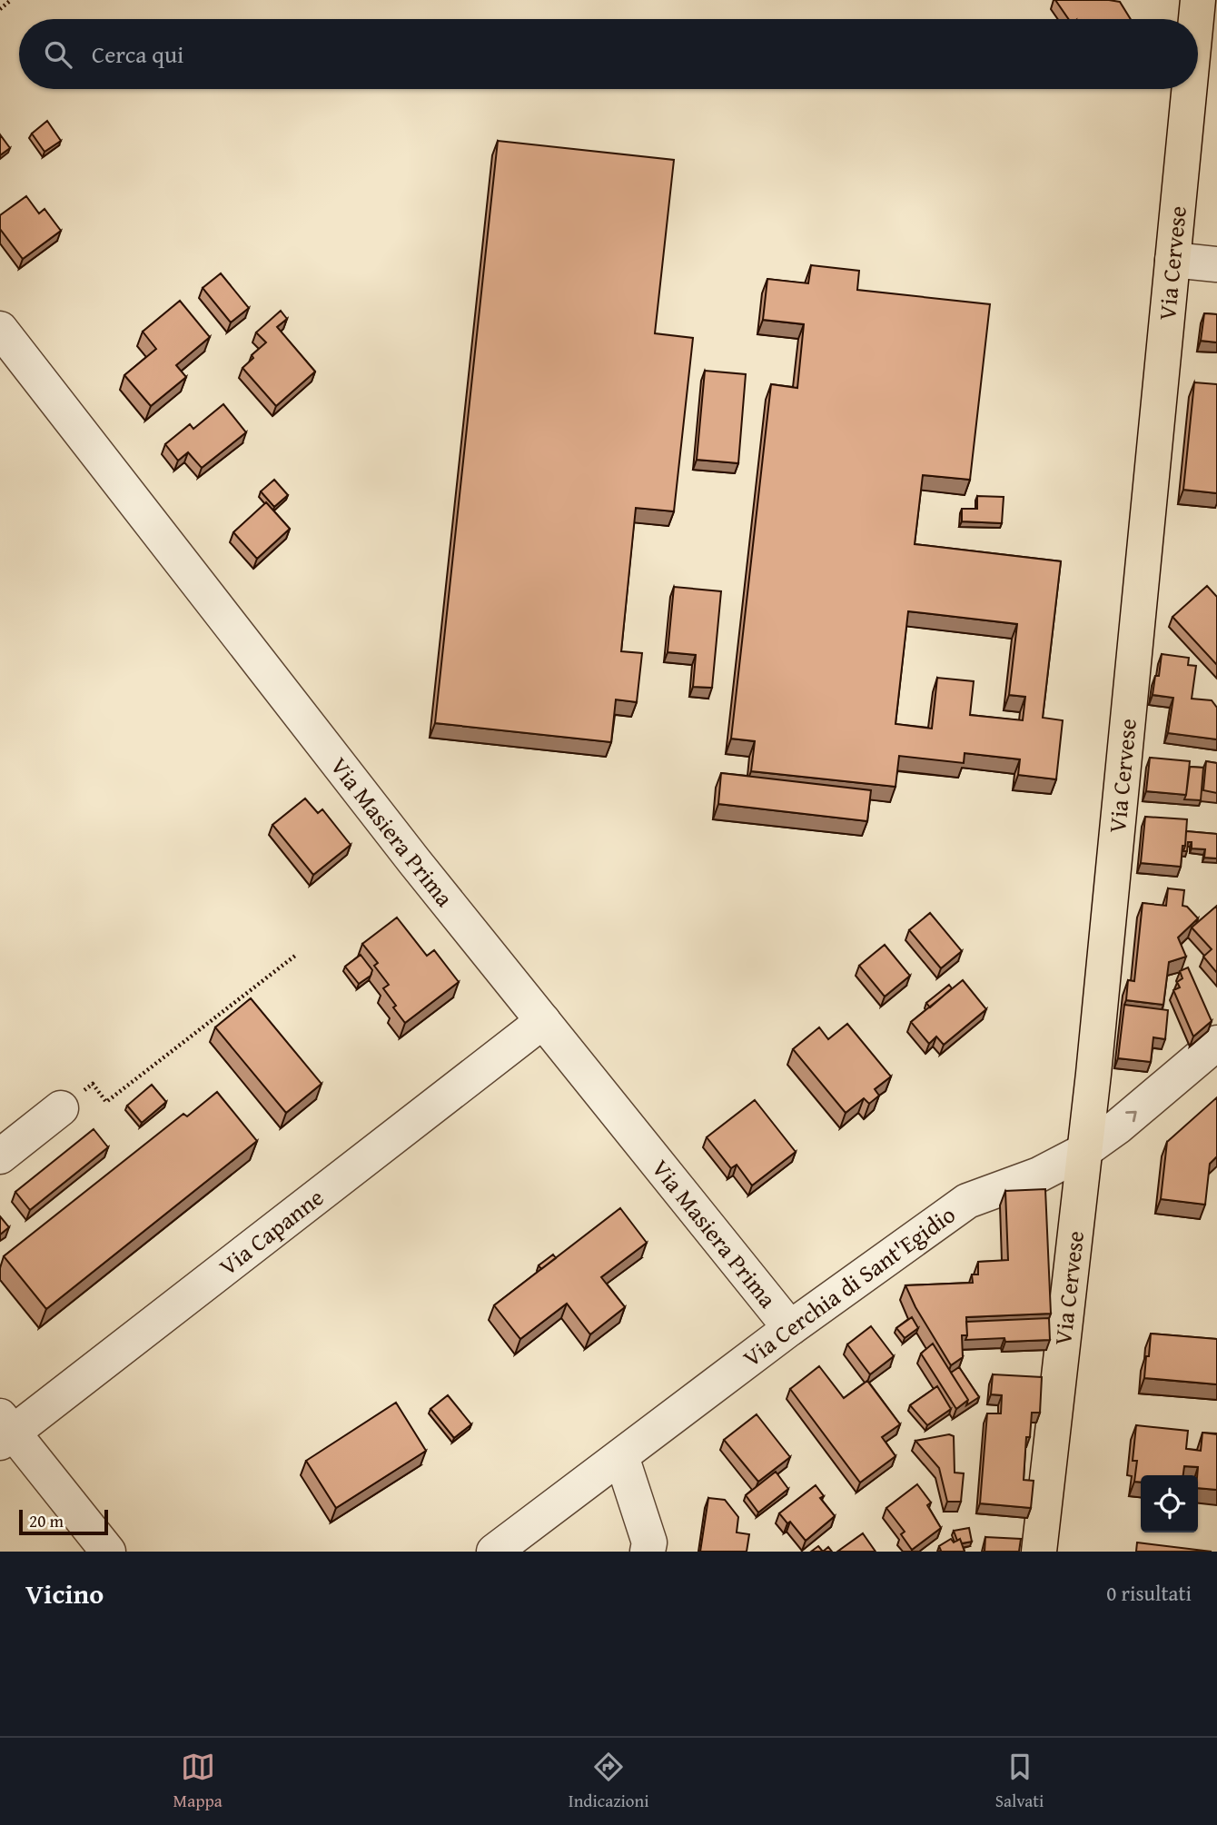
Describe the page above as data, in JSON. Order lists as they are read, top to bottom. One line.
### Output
{"streets":{"main road":["Via Cervese"],"street":["Via Masiera Prima","Via Capanne","Via Cerchia di Sant'Egidio"]},"crossings":[["Via Cervese","Via Cerchia di Sant'Egidio"],["Via Masiera Prima","Via Capanne"],["Via Masiera Prima","Via Cerchia di Sant'Egidio"]],"scale_bar":"20 m","page":{"search":"Cerca qui","scale":"20 m","heading":["Vicino","0 risultati"],"nav":["Mappa","Indicazioni","Salvati"]}}
